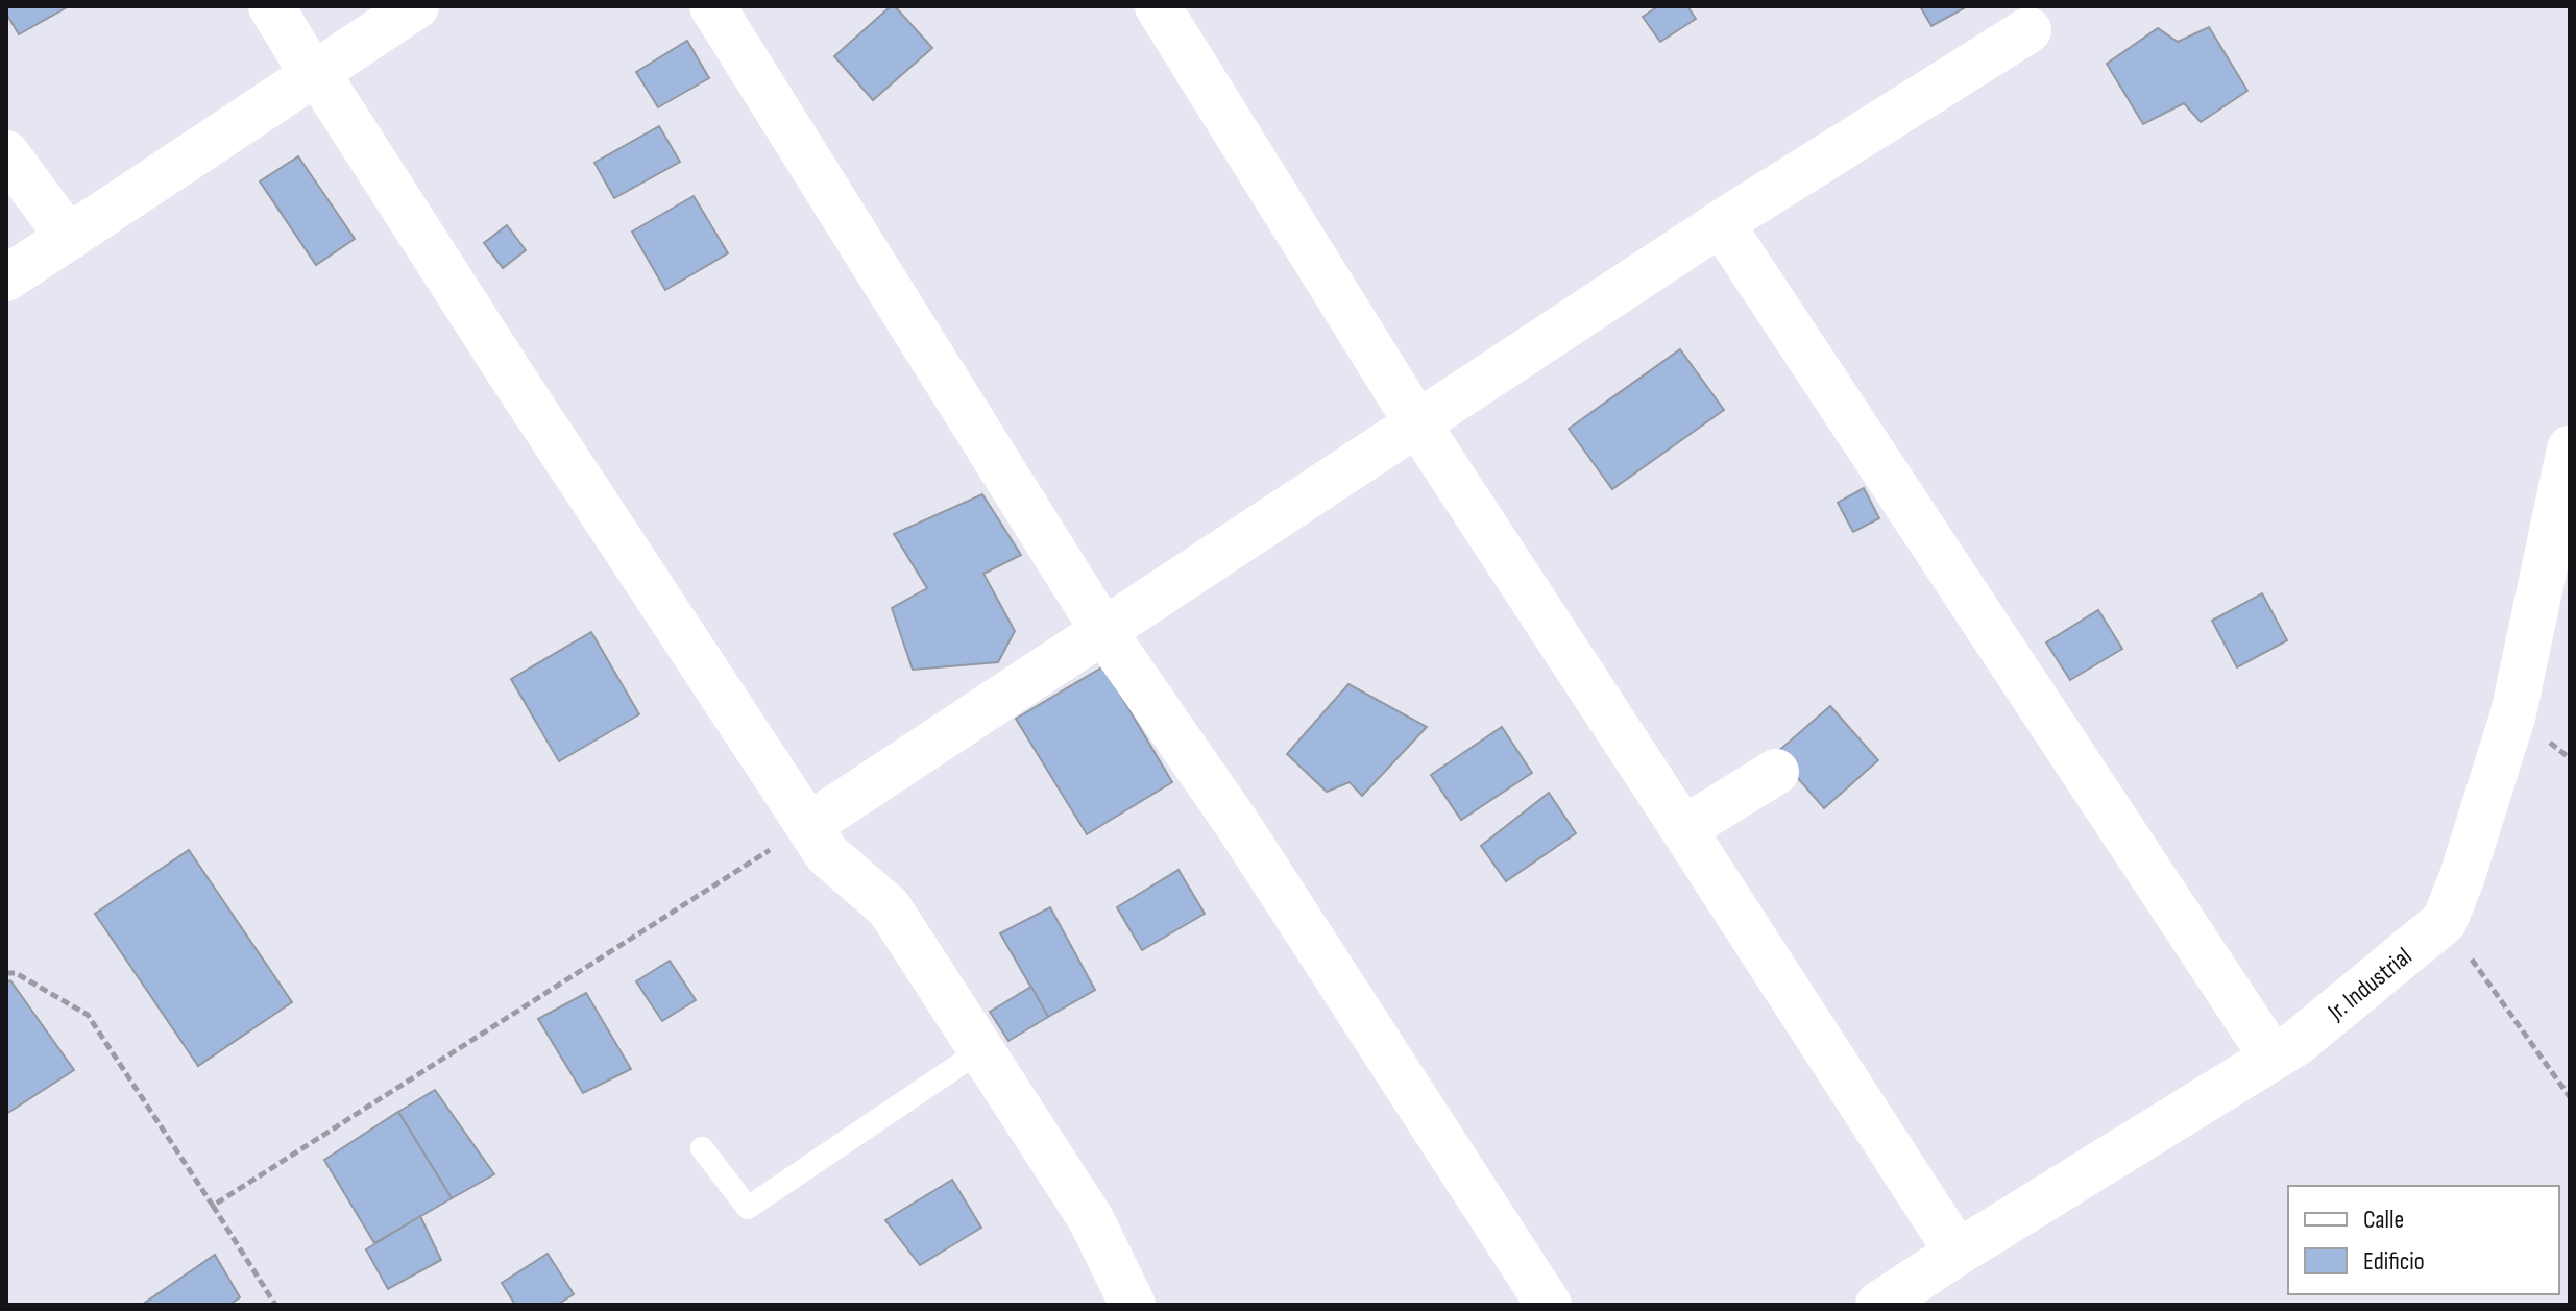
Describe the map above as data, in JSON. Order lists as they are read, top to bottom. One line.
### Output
{"streets":{"street":["Jr. Industrial"]},"legend":["Calle","Edificio"]}
